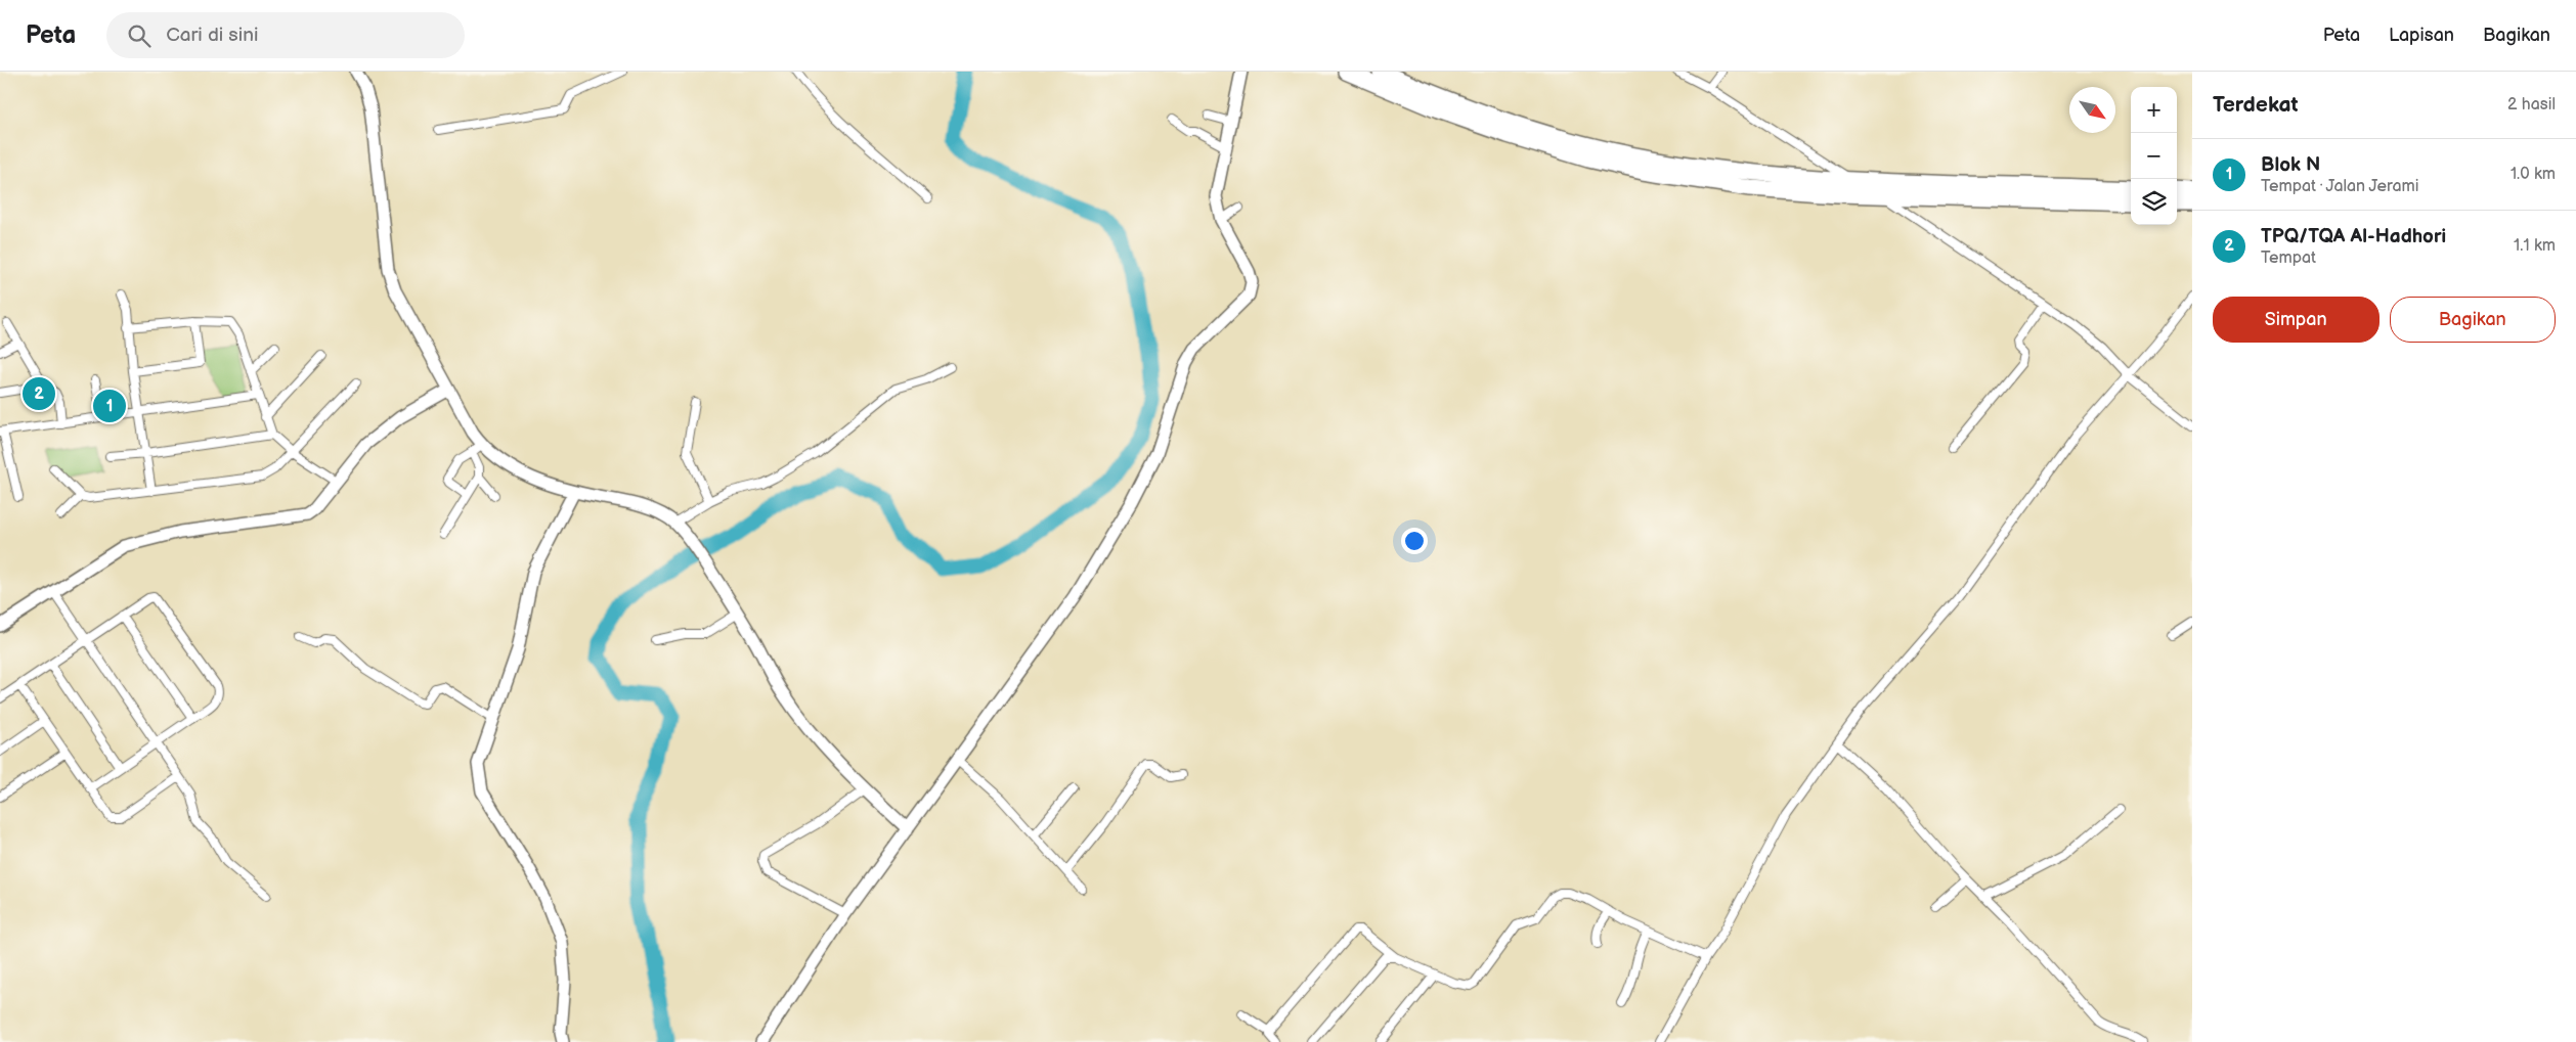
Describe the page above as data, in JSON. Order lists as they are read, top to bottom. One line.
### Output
{"north":"bottom right","page":{"header":"Peta","search":"Cari di sini","nav":["Peta","Lapisan","Bagikan"],"heading":["Terdekat","2 hasil"],"map_buttons":["+","−"],"list":[{"mark":"1","name":"Blok N","note":"Tempat · Jalan Jerami","value":"1.0 km"},{"mark":"2","name":"TPQ/TQA Al-Hadhori","note":"Tempat","value":"1.1 km"}],"buttons":["Simpan","Bagikan"],"pins":["2","1"]}}
